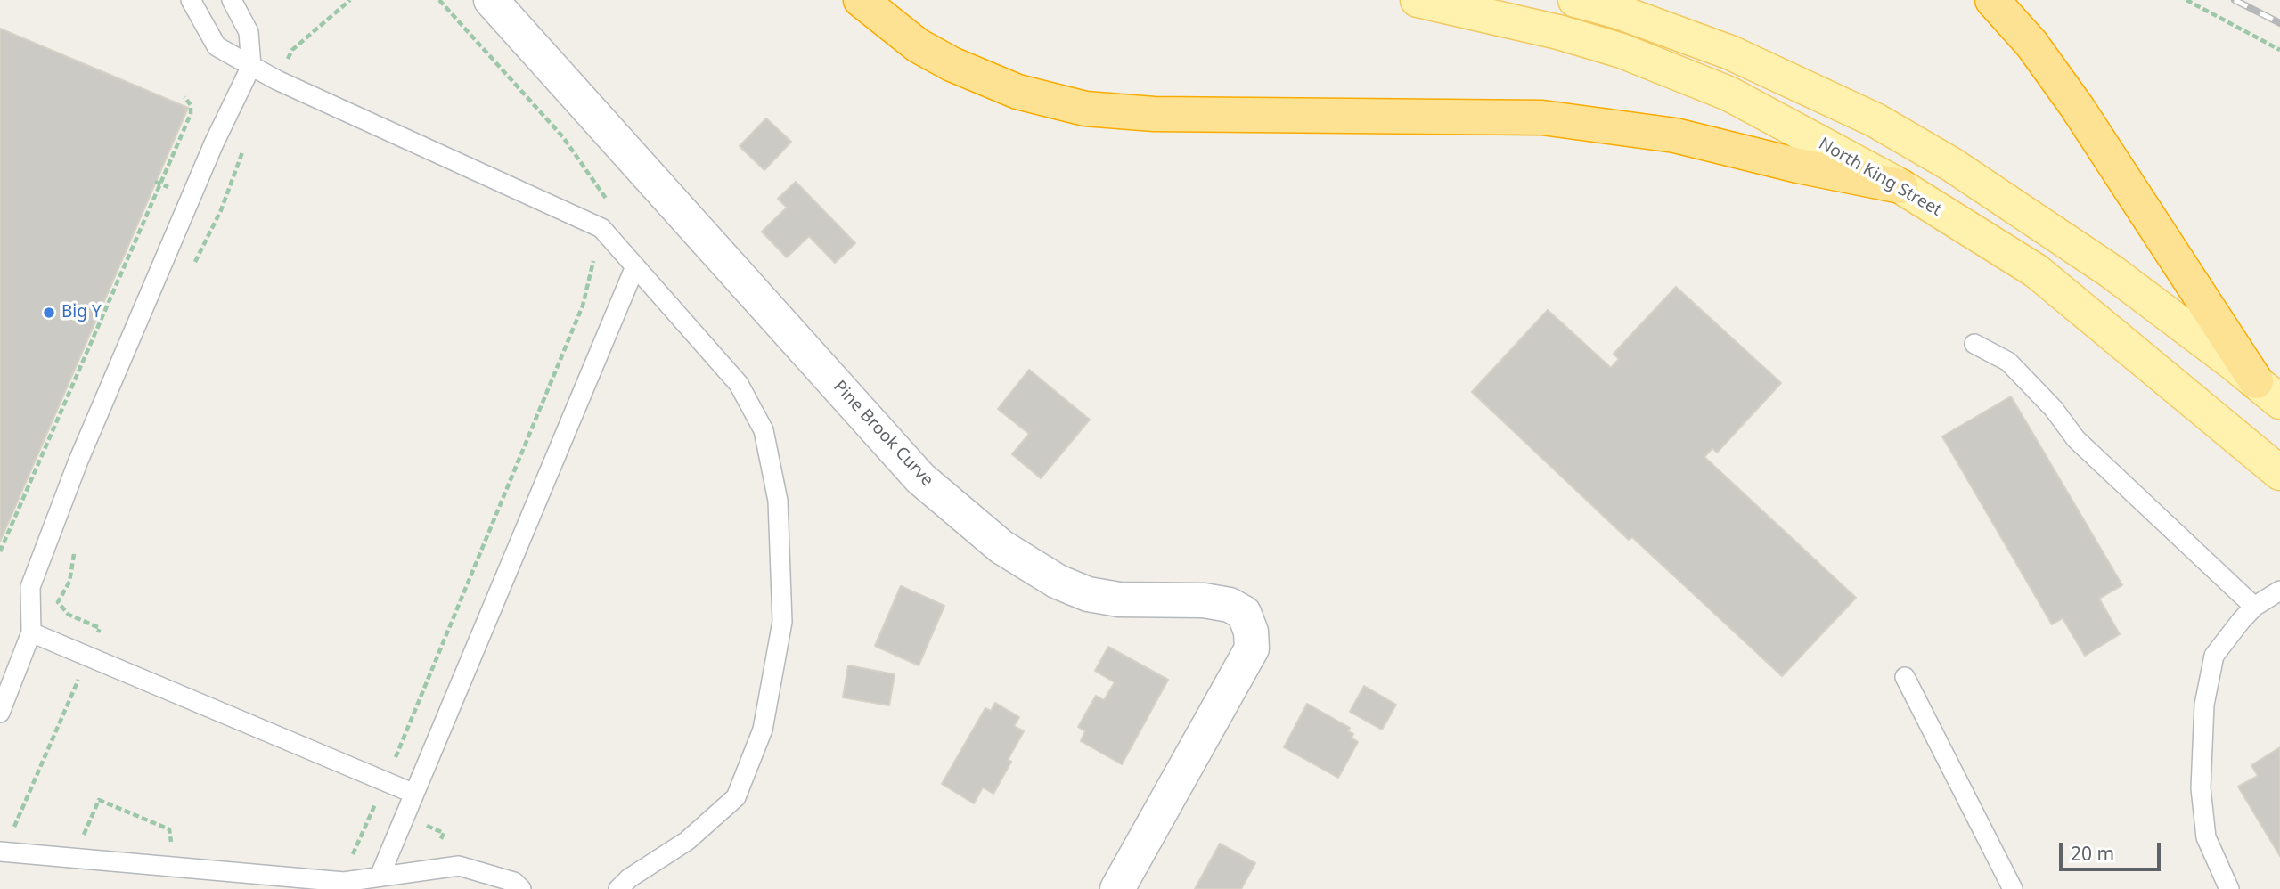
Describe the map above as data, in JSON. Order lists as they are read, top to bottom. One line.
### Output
{"streets":{"main road":["North King Street"],"street":["Pine Brook Curve"]},"places":["Big Y"],"scale_bar":"20 m"}
